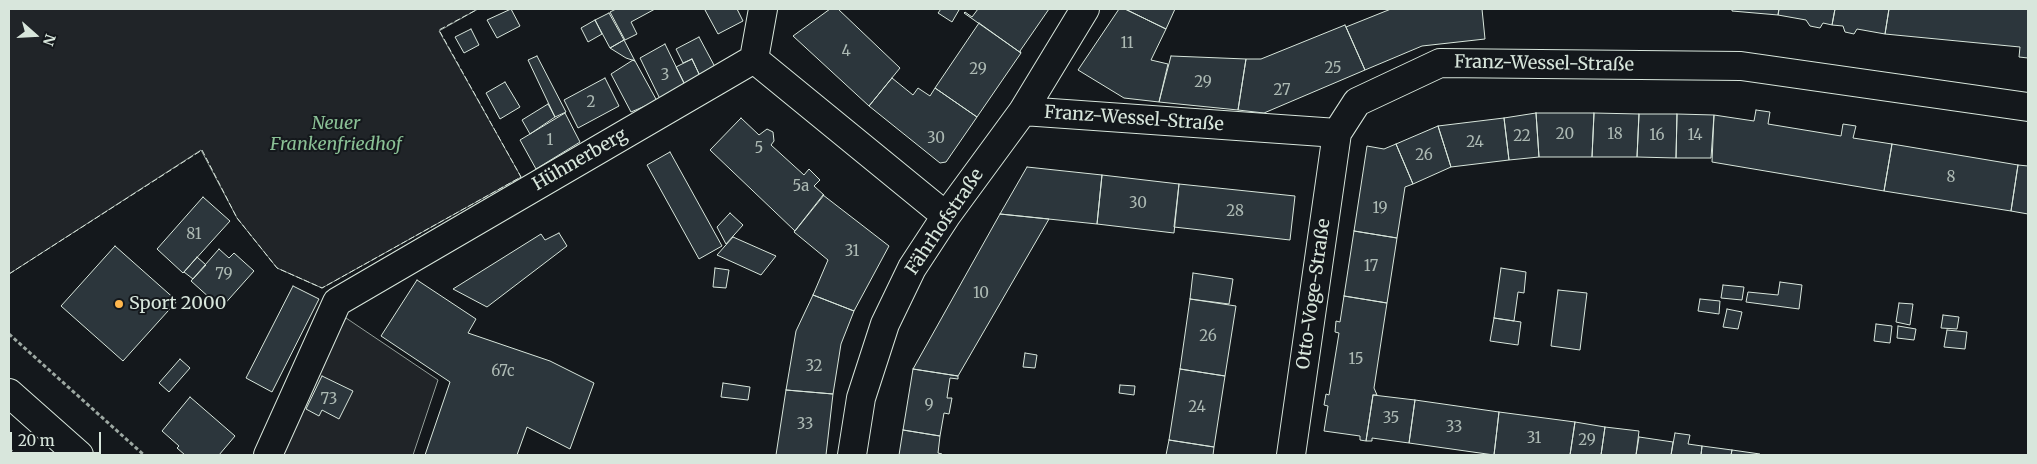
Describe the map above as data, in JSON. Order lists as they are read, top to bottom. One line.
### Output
{"streets":{"street":["Franz-Wessel-Straße","Hühnerberg","Fährhofstraße","Otto-Voge-Straße"]},"crossings":[["Franz-Wessel-Straße","Fährhofstraße"],["Franz-Wessel-Straße","Otto-Voge-Straße"]],"parks":["Neuer Frankenfriedhof"],"places":["Sport 2000"],"house_numbers":["11","4","25","29","3","29","27","2","20","18","16","14","22","30","1","24","5","26","8","5a","30","19","28","81","31","17","79","10","26","15","32","67c","73","9","24","35","33","33","31","29"],"scale_bar":"20 m","north":"right"}
